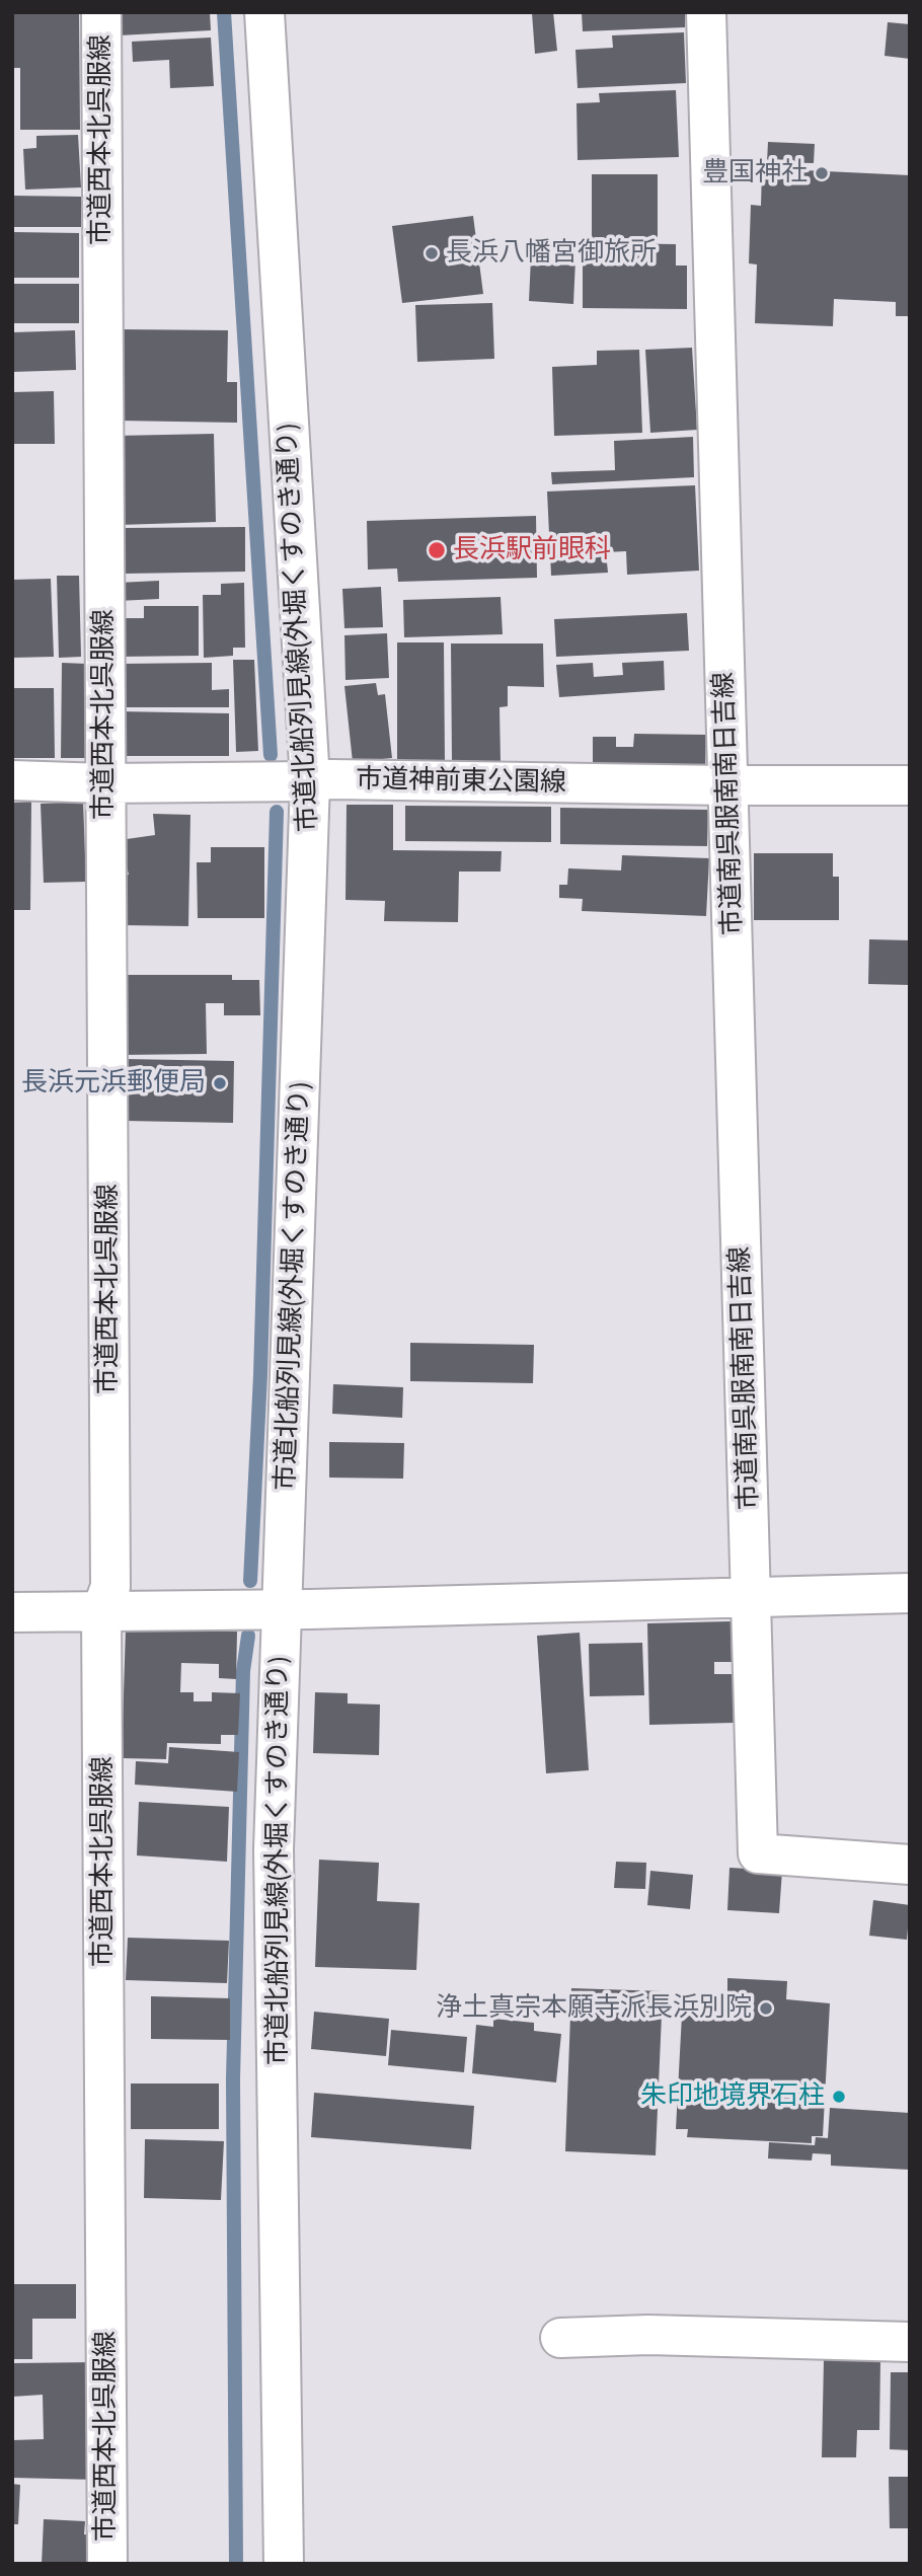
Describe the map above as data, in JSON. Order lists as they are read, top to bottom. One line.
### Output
{"streets":{"street":["市道西本北呉服線","市道北船列見線(外堀くすのき通り)","市道神前東公園線","市道南呉服南南日吉線"]},"crossings":[["市道西本北呉服線","市道神前東公園線"],["市道北船列見線(外堀くすのき通り)","市道神前東公園線"],["市道神前東公園線","市道南呉服南南日吉線"]],"places":["豊国神社","長浜八幡宮御旅所","長浜駅前眼科","長浜元浜郵便局","浄土真宗本願寺派長浜別院","朱印地境界石柱"]}
